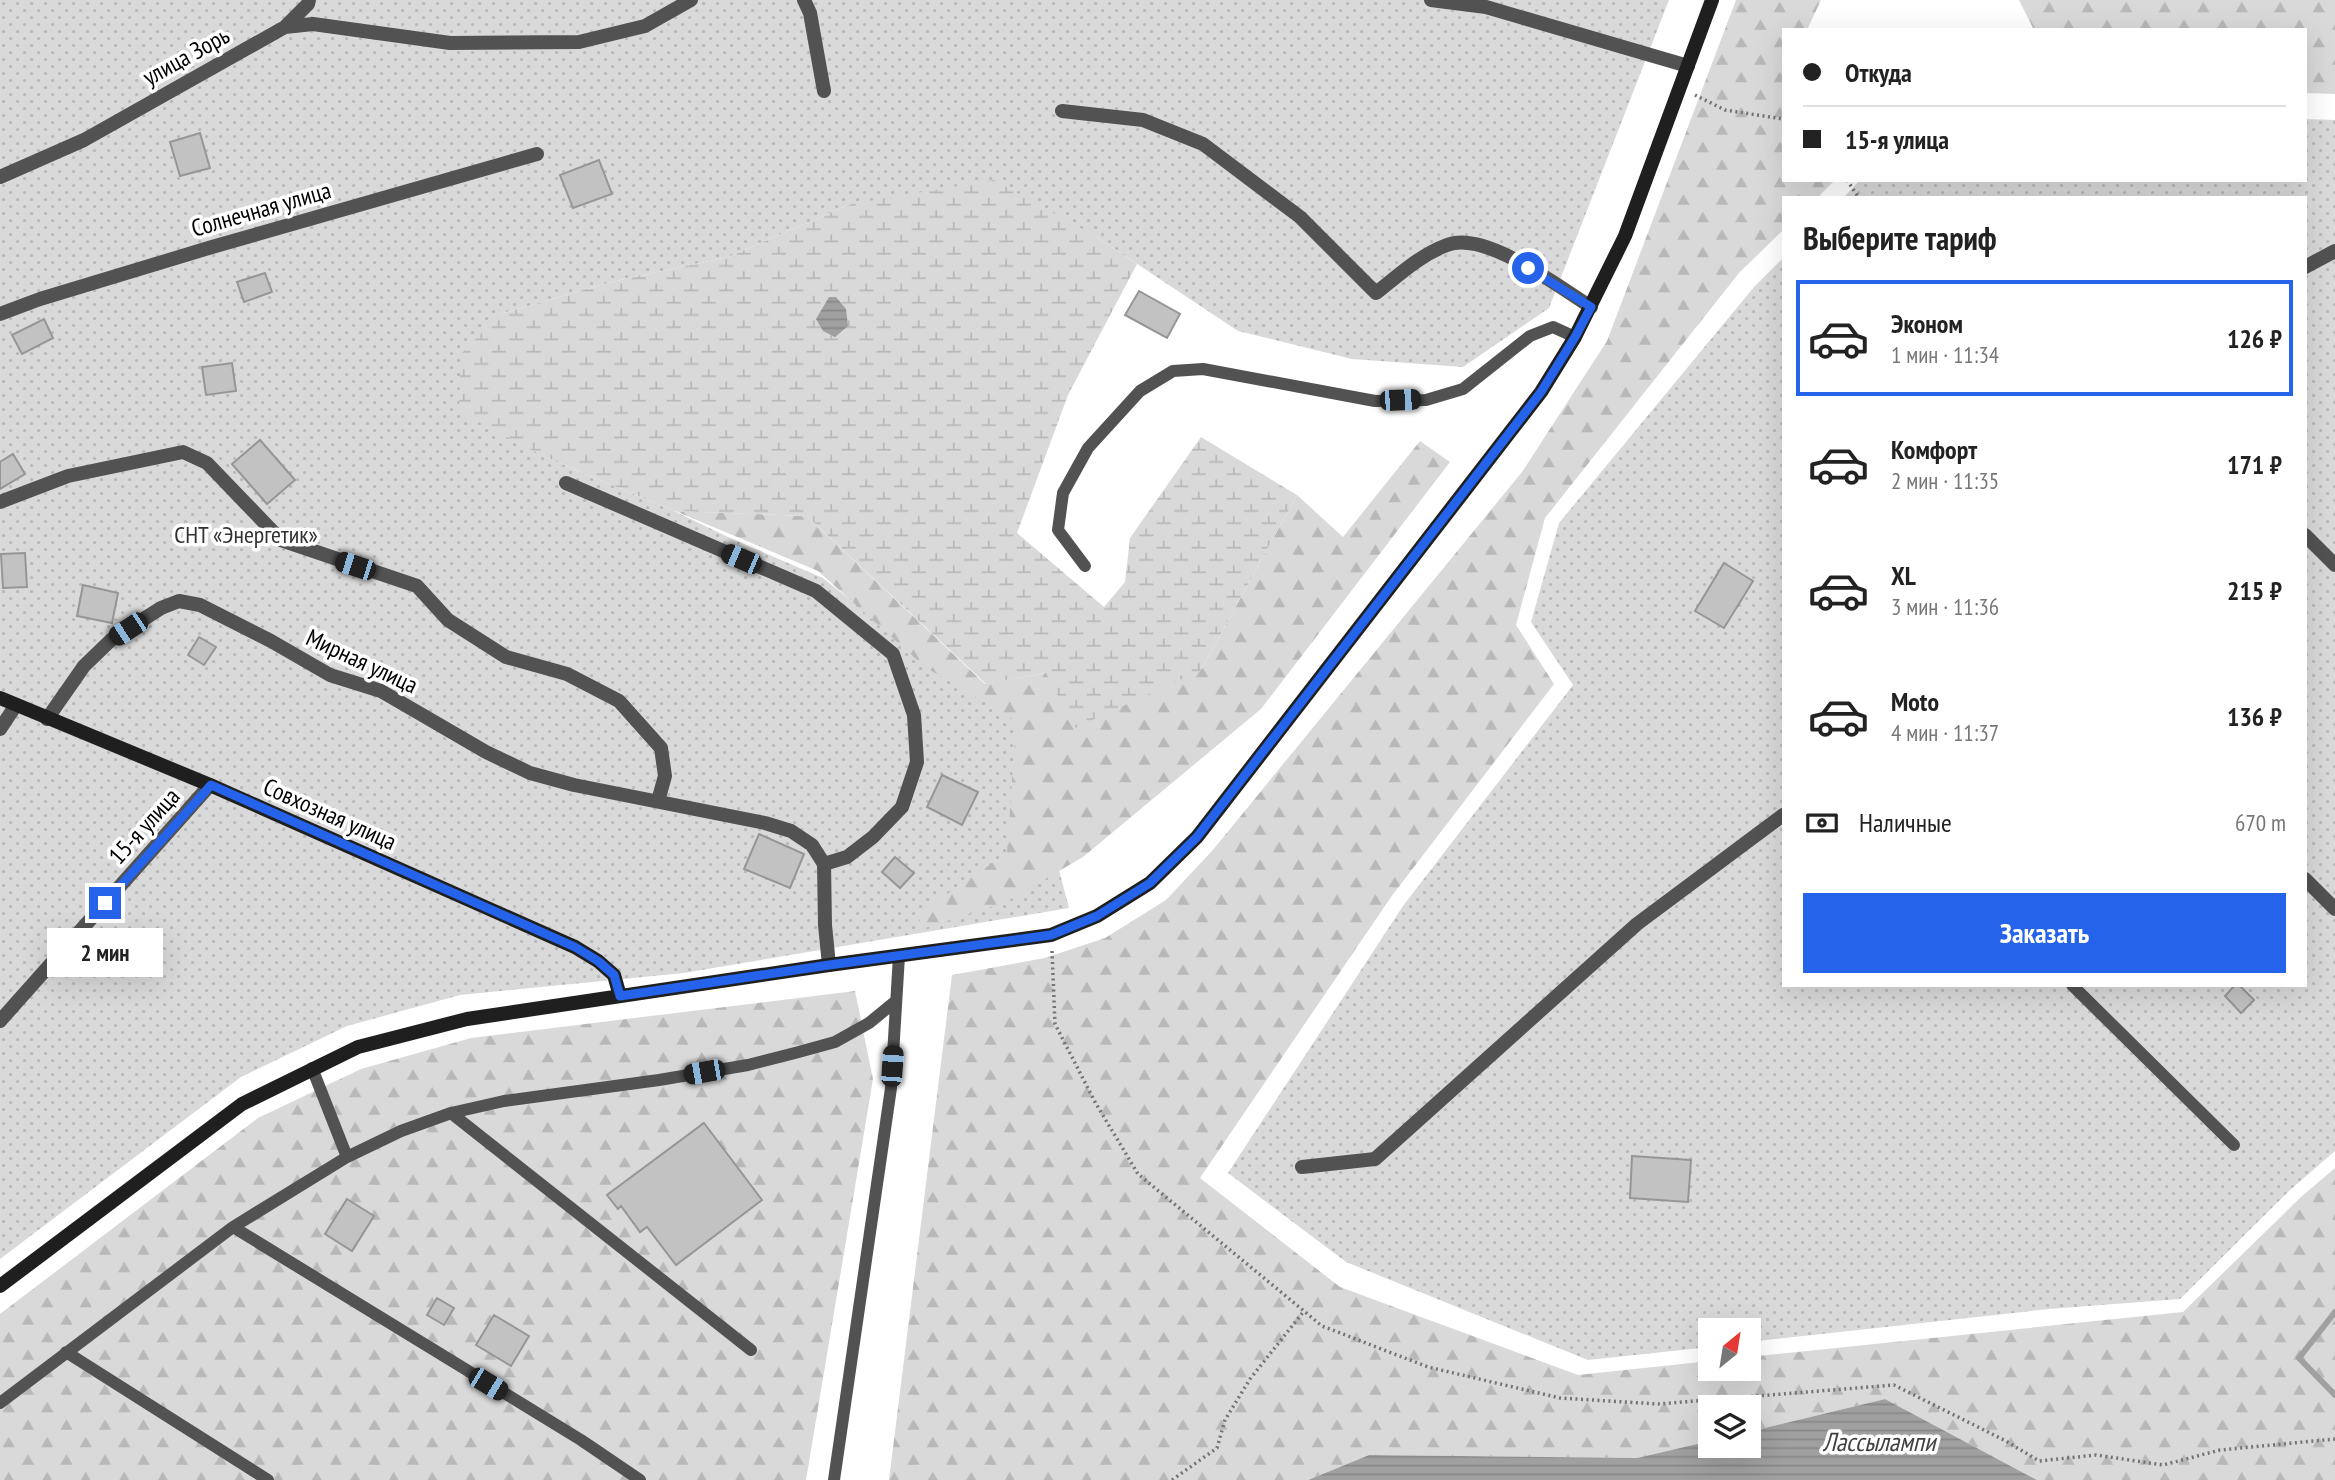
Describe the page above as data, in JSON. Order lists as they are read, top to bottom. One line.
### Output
{"streets":{"main road":["Совхозная улица"],"street":["улица Зорь","Солнечная улица","Мирная улица","15-я улица"]},"crossings":[["Мирная улица","Совхозная улица"],["Совхозная улица","15-я улица"]],"water":["Лассылампи"],"parks":["СНТ «Энергетик»"],"north":"top right","page":{"banner":["Откуда","15-я улица"],"heading":"Выберите тариф","list":[{"name":"Эконом","note":"1 мин · 11:34","value":"126 ₽"},{"name":"Комфорт","note":"2 мин · 11:35","value":"171 ₽"},{"name":"XL","note":"3 мин · 11:36","value":"215 ₽"},{"name":"Moto","note":"4 мин · 11:37","value":"136 ₽"}],"pay":["Наличные","670 m"],"buttons":"Заказать","bubble":"2 мин"}}
